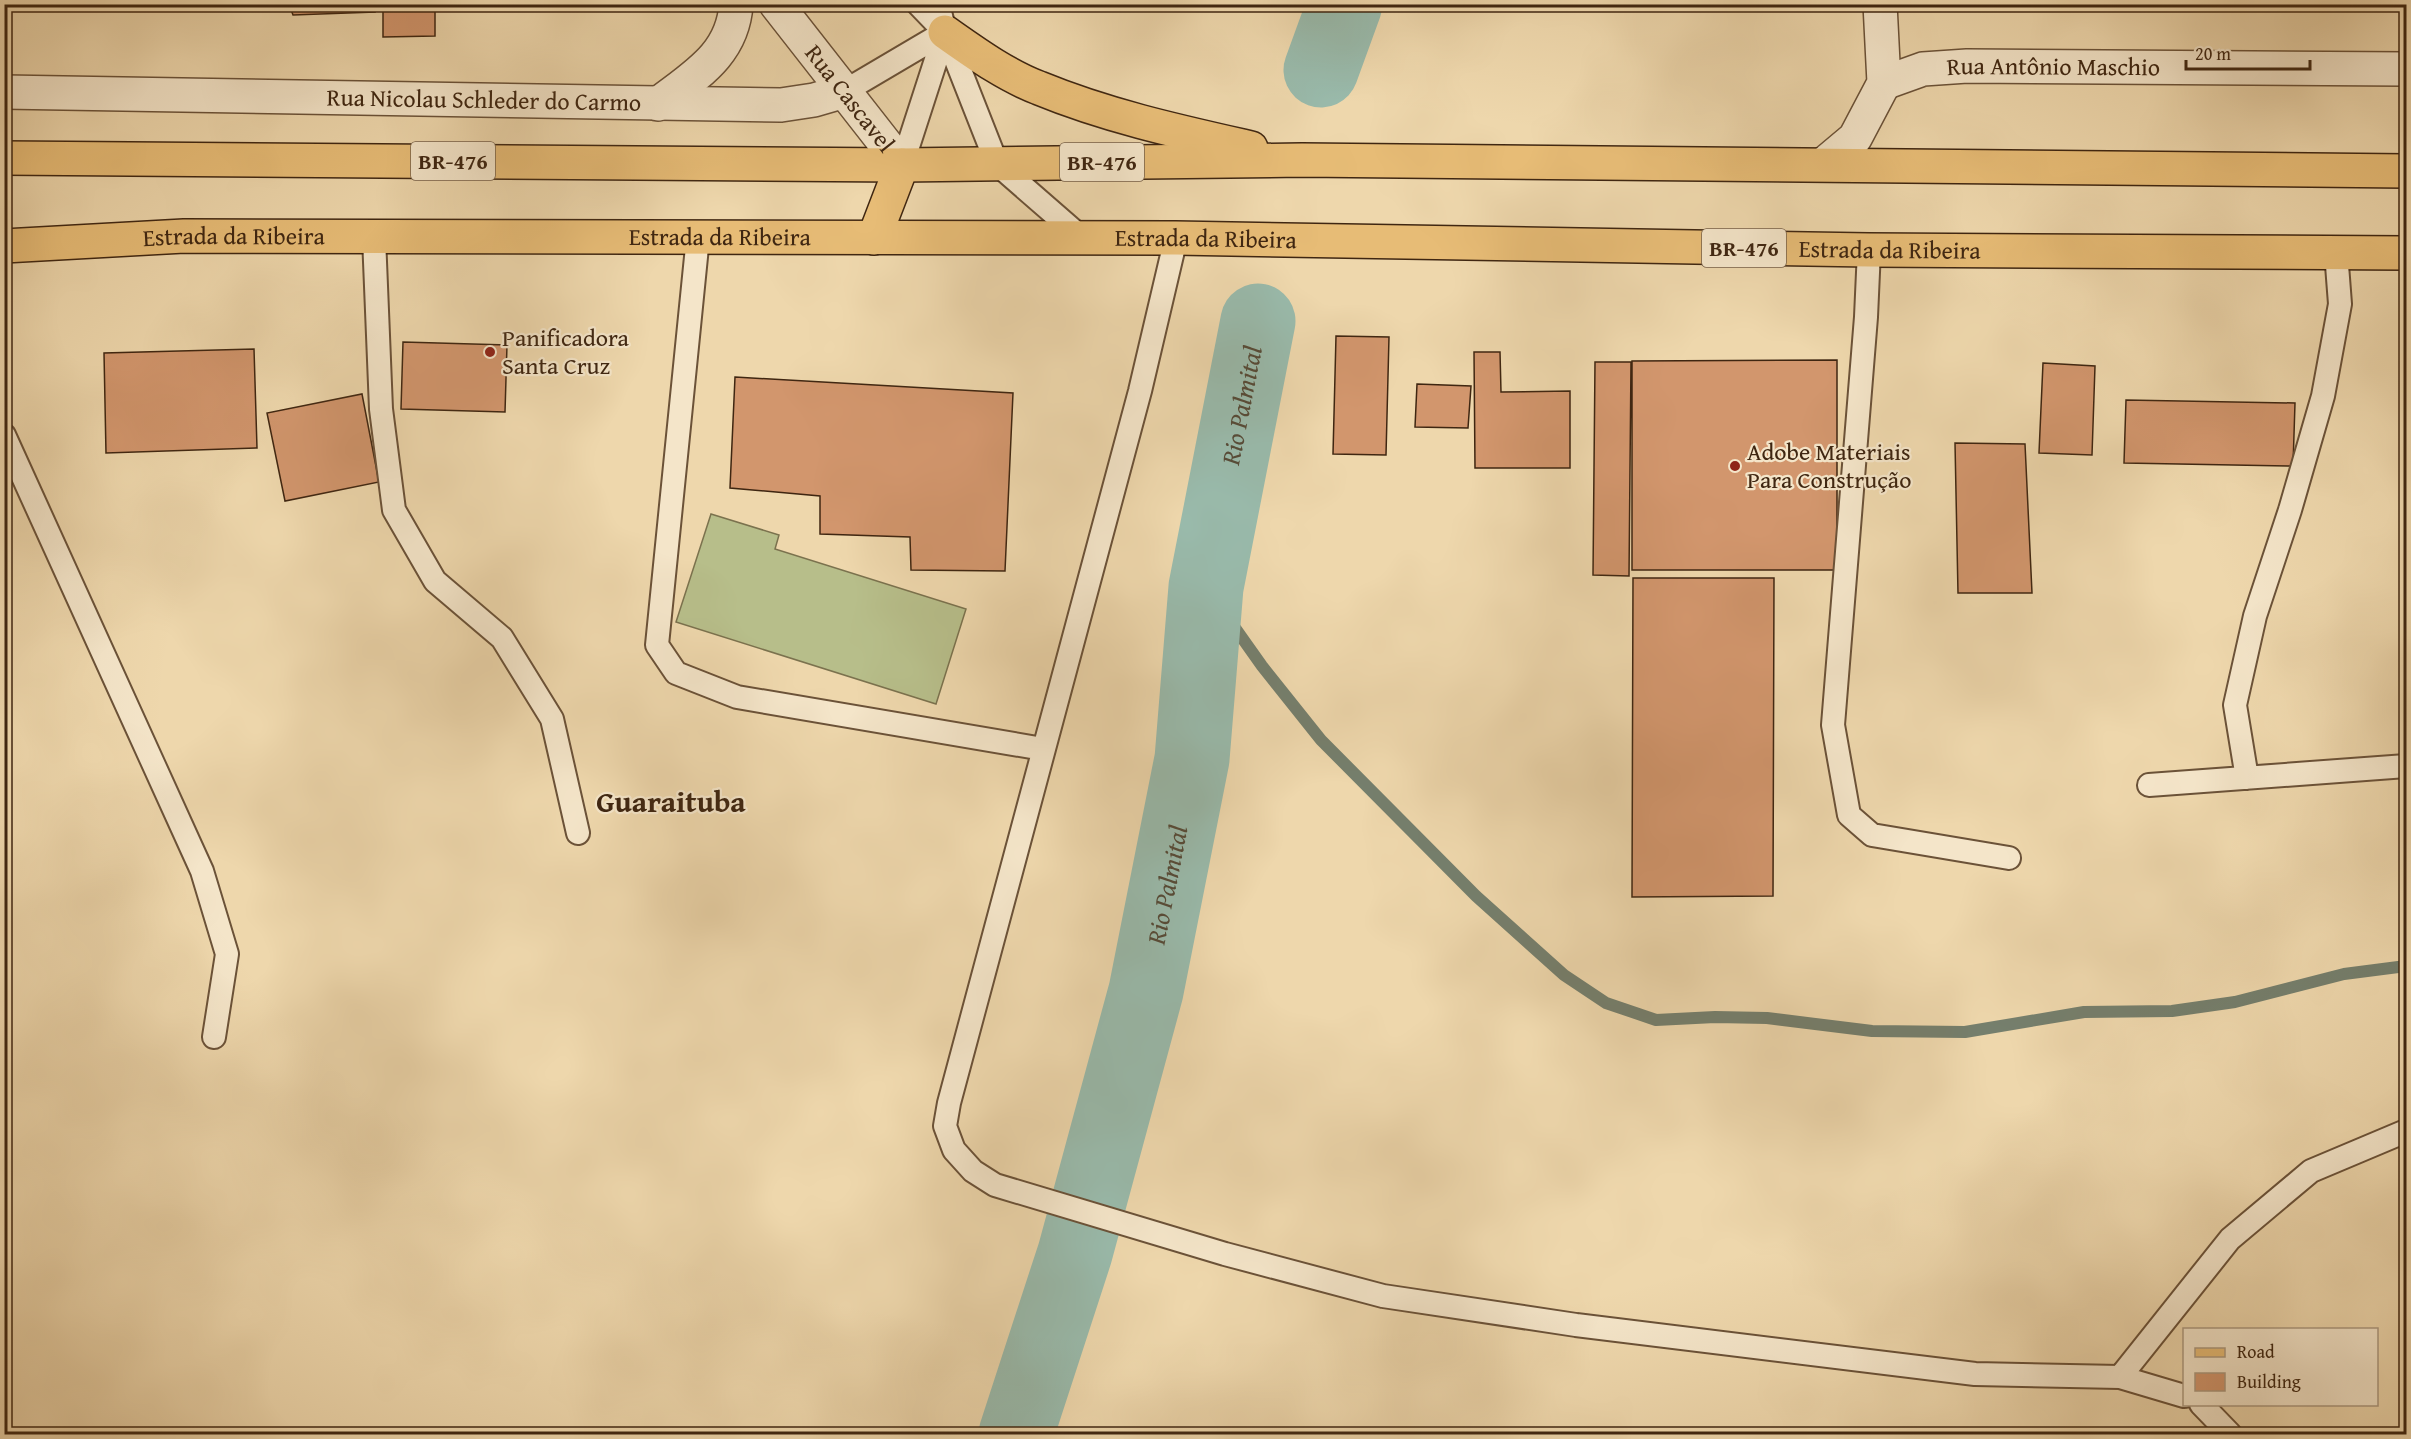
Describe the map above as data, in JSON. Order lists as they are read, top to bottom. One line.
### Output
{"streets":{"main road":["BR-476","Estrada da Ribeira"],"street":["Rua Antônio Maschio","Rua Cascavel","Rua Nicolau Schleder do Carmo"]},"crossings":[["Rua Cascavel","Rua Nicolau Schleder do Carmo"],["Rua Cascavel","BR-476"]],"districts":["Guaraituba"],"water":["Rio Palmital"],"places":["Panificadora Santa Cruz","Adobe Materiais Para Construção"],"legend":["Road","Building"],"scale_bar":"20 m"}
